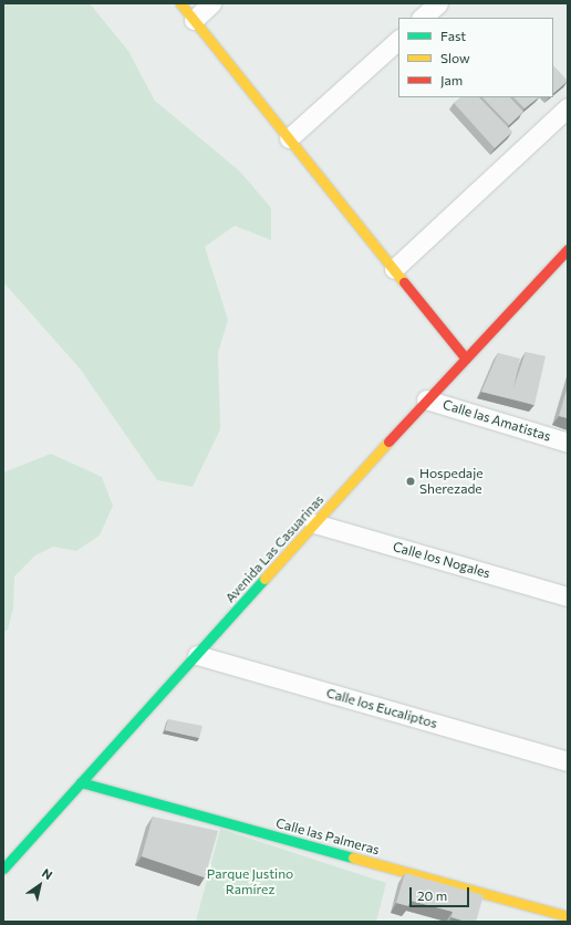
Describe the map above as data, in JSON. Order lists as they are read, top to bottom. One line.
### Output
{"streets":{"street":["Calle las Amatistas","Avenida Las Casuarinas","Calle los Nogales","Calle los Eucaliptos","Calle las Palmeras"]},"crossings":[["Calle las Amatistas","Avenida Las Casuarinas"],["Avenida Las Casuarinas","Calle los Nogales"],["Avenida Las Casuarinas","Calle los Eucaliptos"],["Avenida Las Casuarinas","Calle las Palmeras"]],"parks":["Parque Justino Ramírez"],"places":["Hospedaje Sherezade"],"legend":["Fast","Slow","Jam"],"scale_bar":"20 m","north":"top right"}
